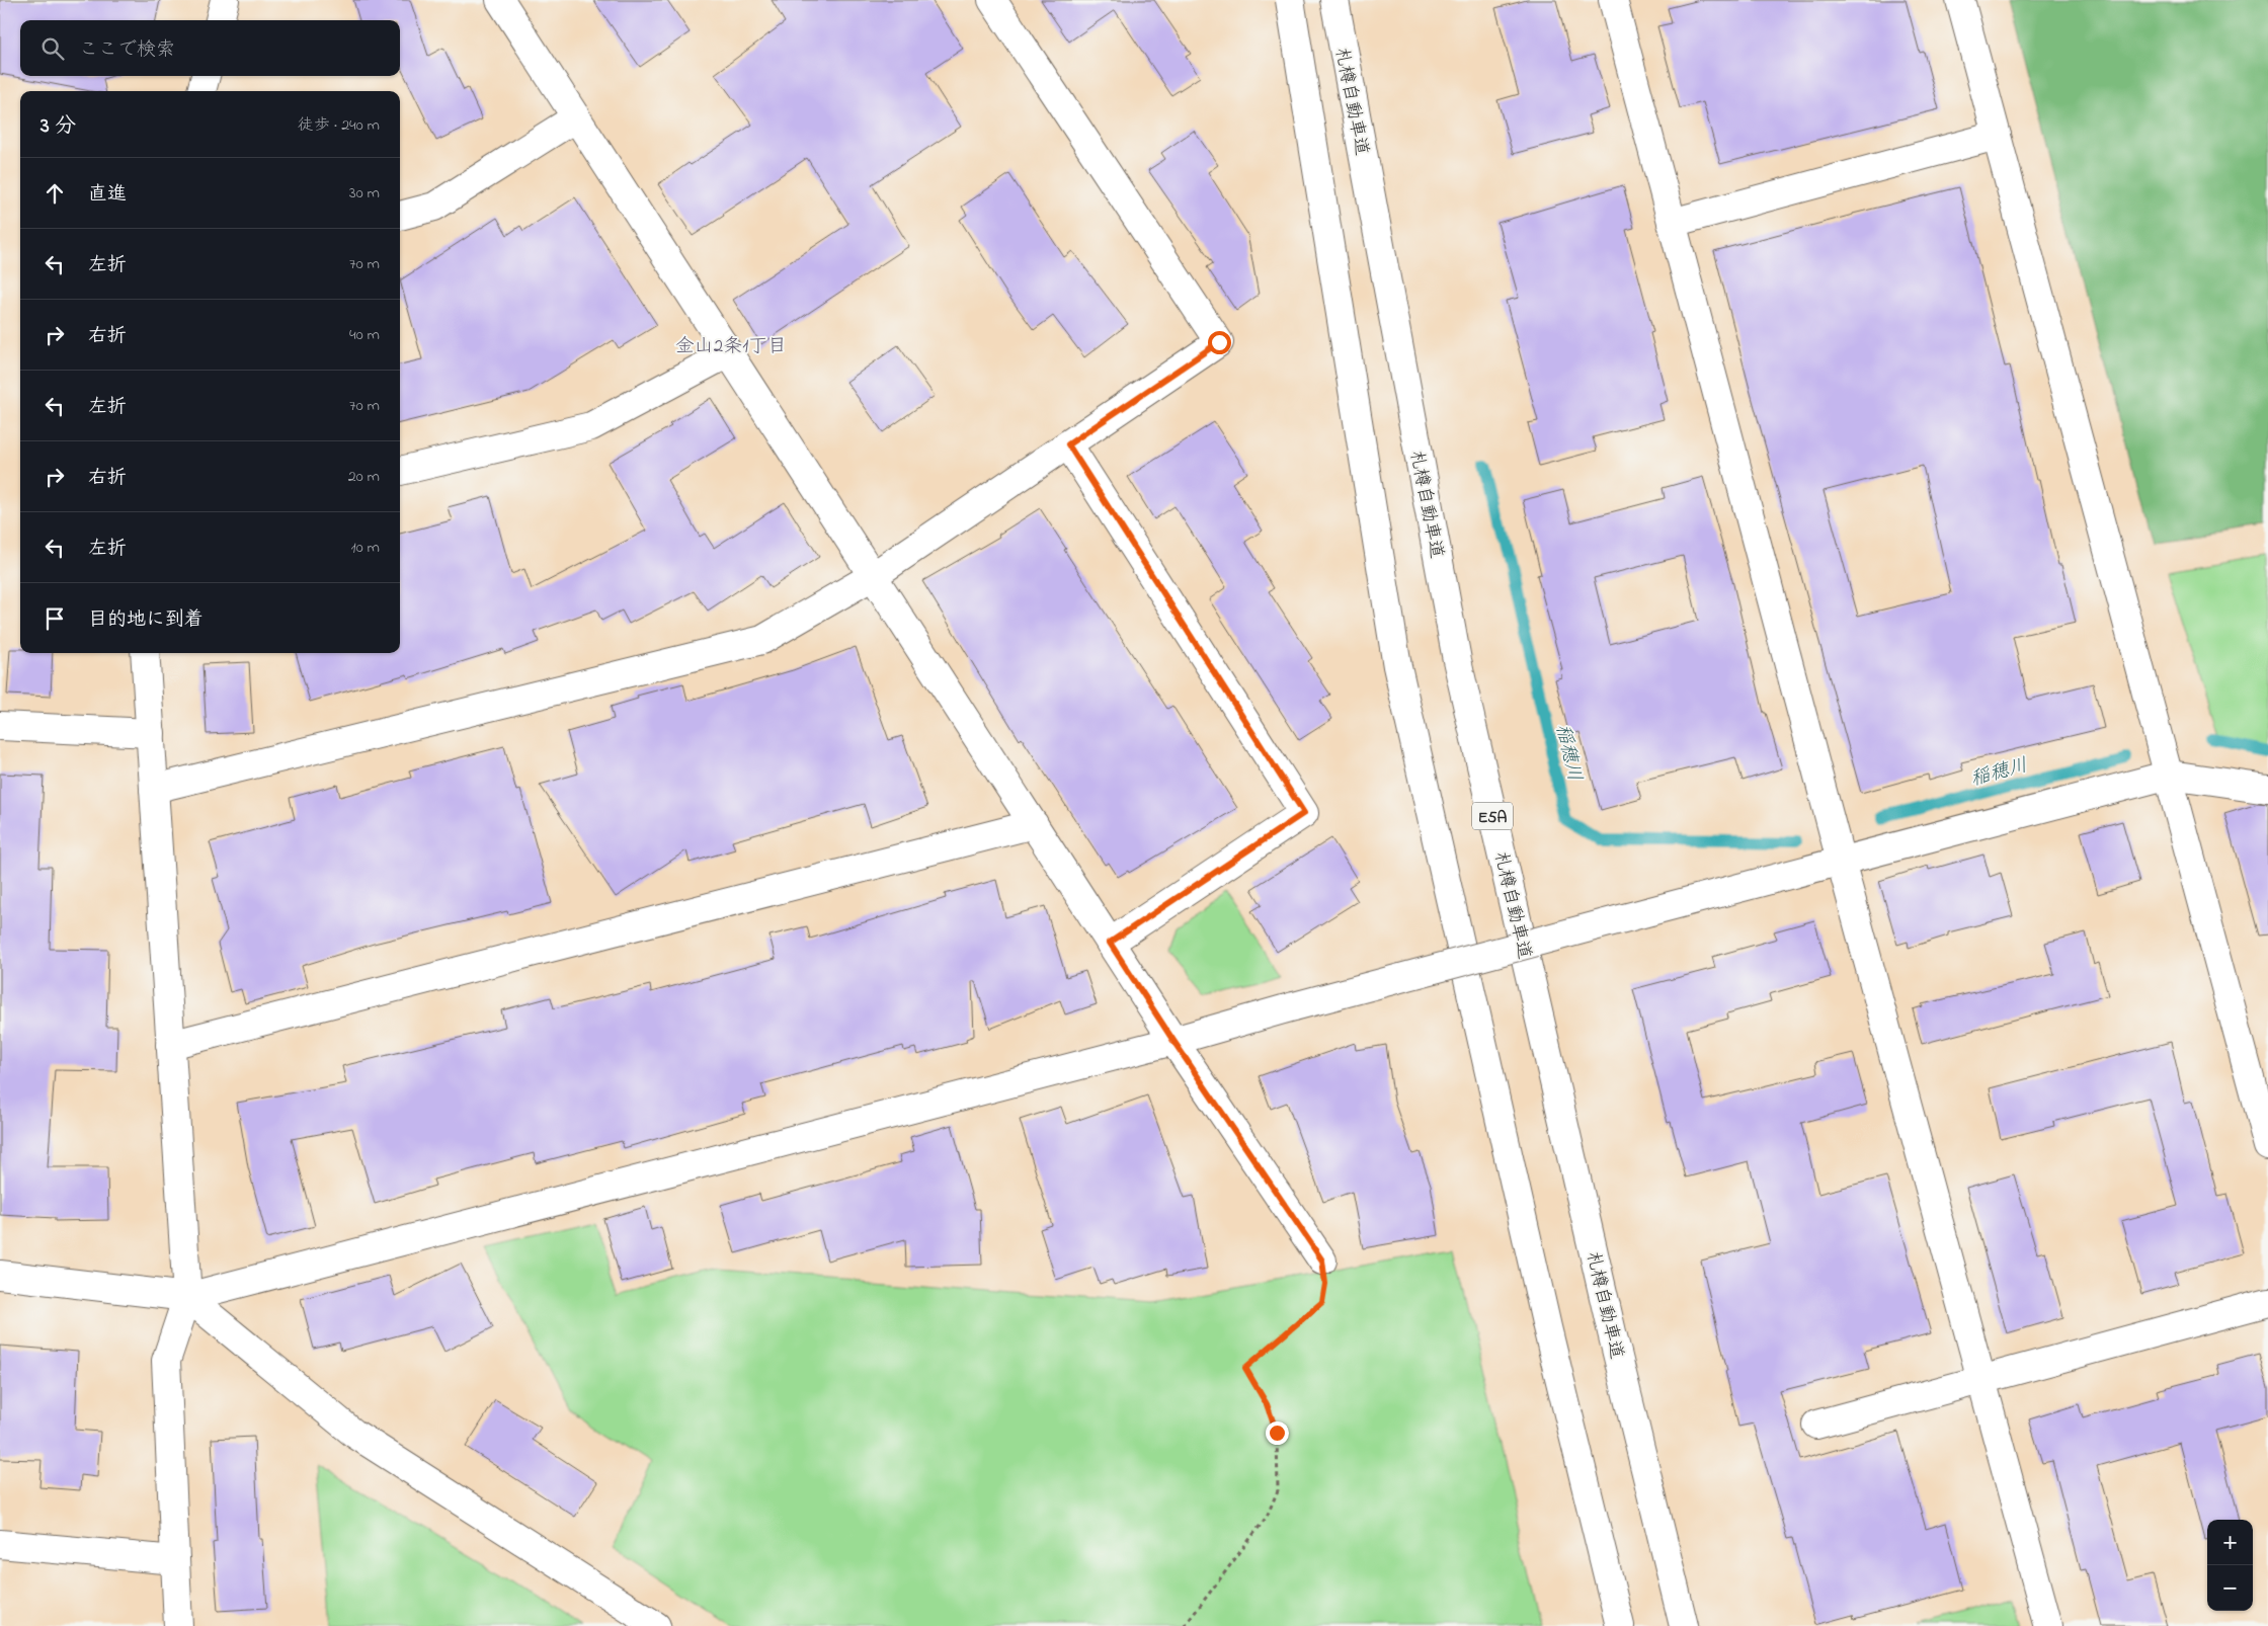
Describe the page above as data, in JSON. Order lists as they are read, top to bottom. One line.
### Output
{"streets":{"main road":["札樽自動車道","E5A"]},"districts":["金山2条1丁目"],"water":["稲穂川"],"page":{"search":"ここで検索","heading":["3 分","徒歩 · 240 m"],"list":[["直進","30 m"],["左折","70 m"],["右折","40 m"],["左折","70 m"],["右折","20 m"],["左折","10 m"],"目的地に到着"],"map_buttons":["+","−"]}}
